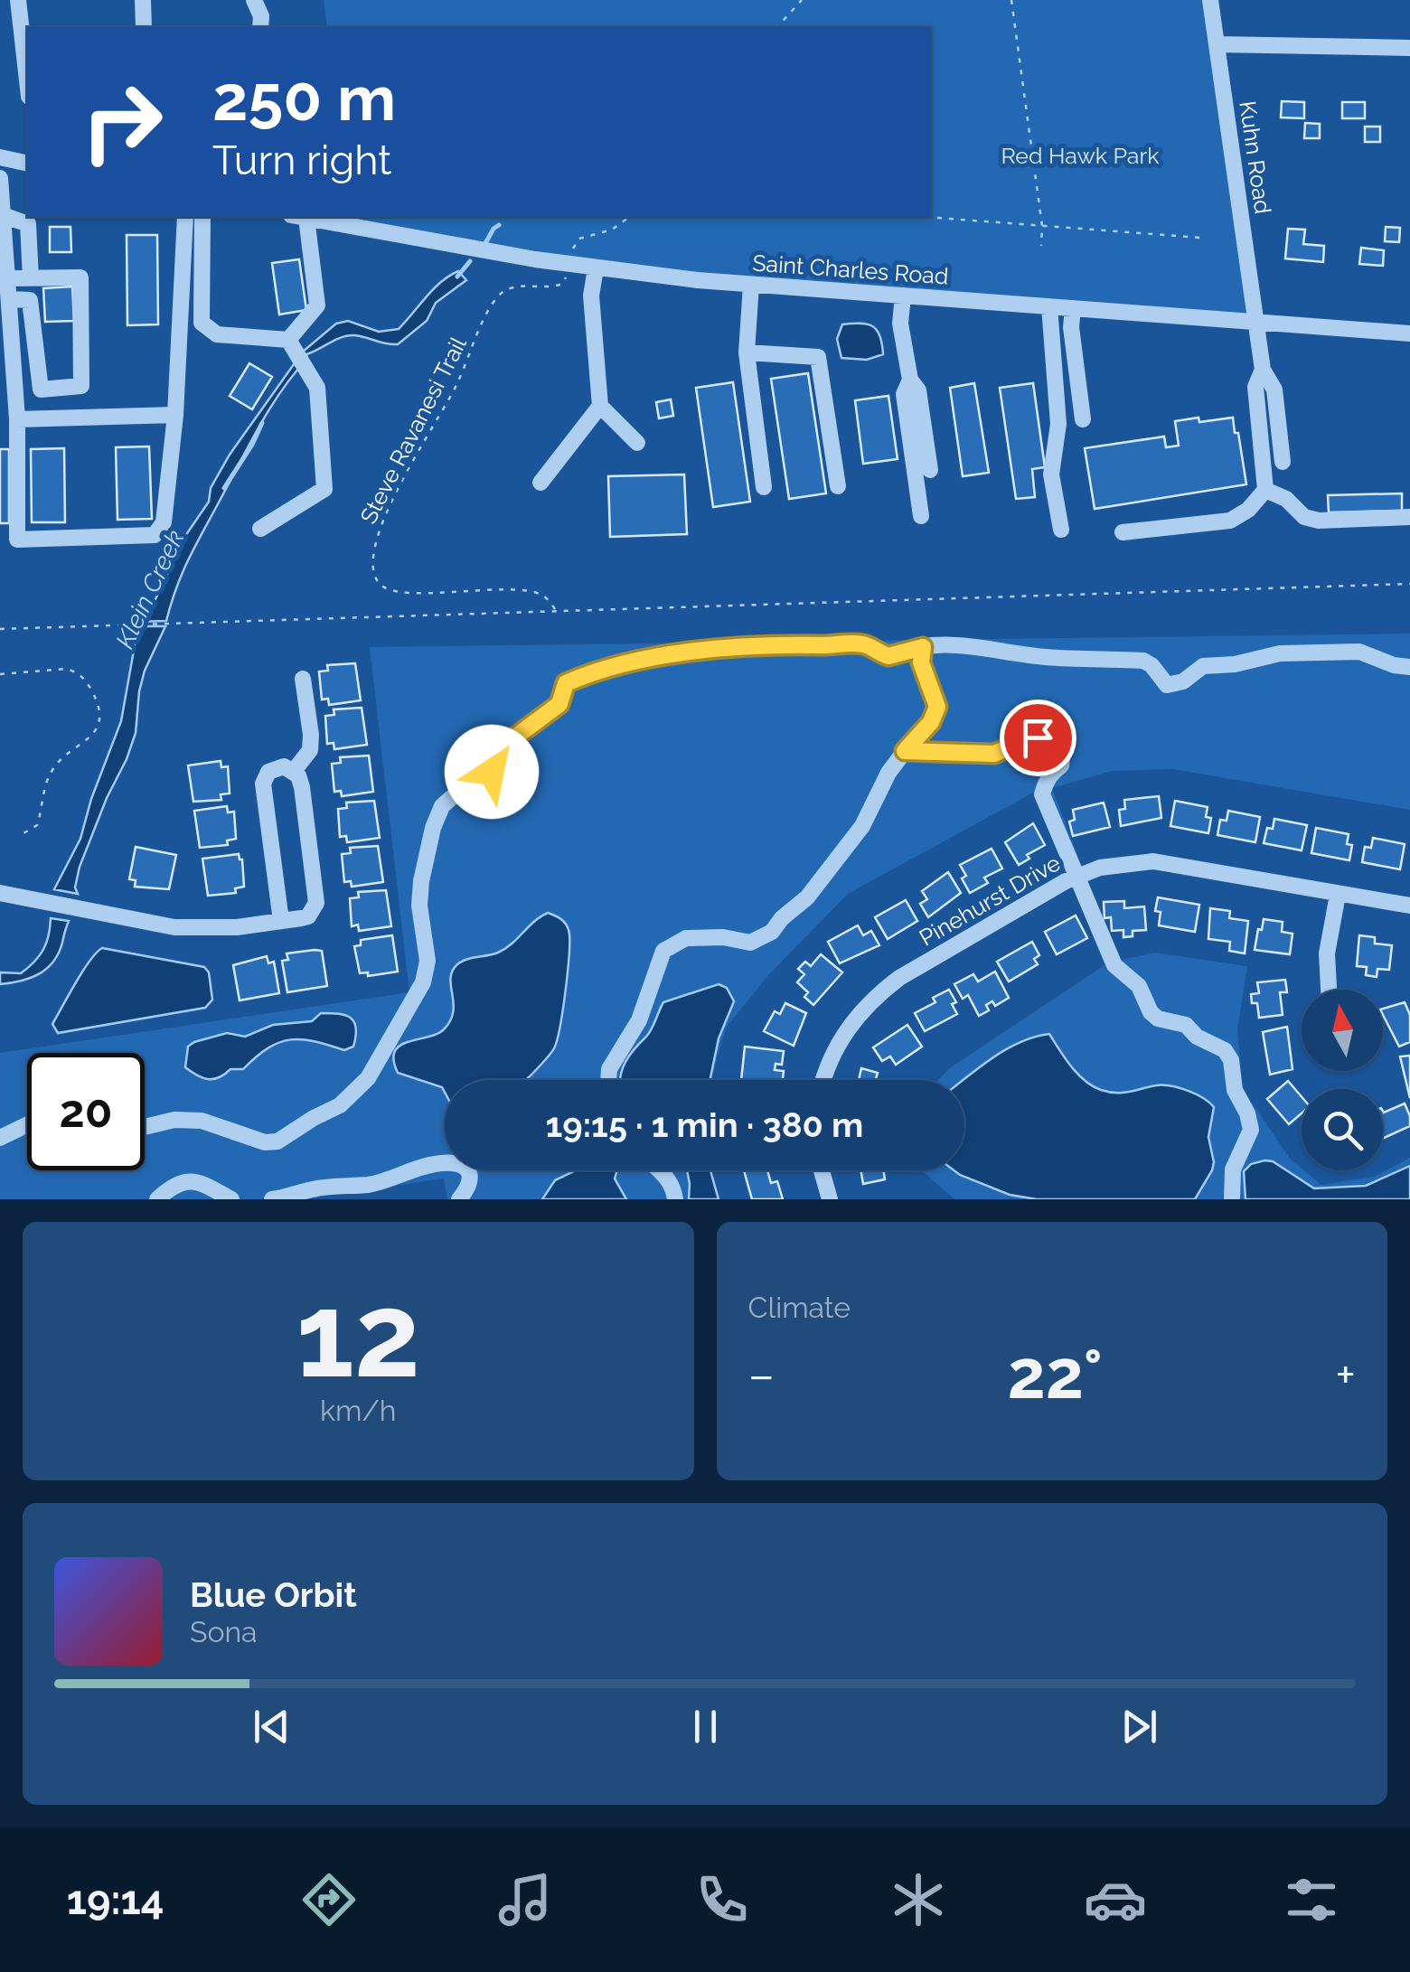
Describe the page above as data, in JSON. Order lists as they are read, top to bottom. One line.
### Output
{"streets":{"street":["Kuhn Road","Saint Charles Road","Pinehurst Drive"],"path":["Steve Ravanesi Trail"]},"crossings":[["Kuhn Road","Saint Charles Road"]],"water":["Klein Creek"],"parks":["Red Hawk Park"],"north":"top","page":{"turn":["250 m","Turn right"],"limit":"20","trip":"19:15 · 1 min · 380 m","tile":[["12","km/h"],"Climate"],"heat":["−","22°","+"],"song":["Blue Orbit","Sona"],"tabs":"19:14"}}
